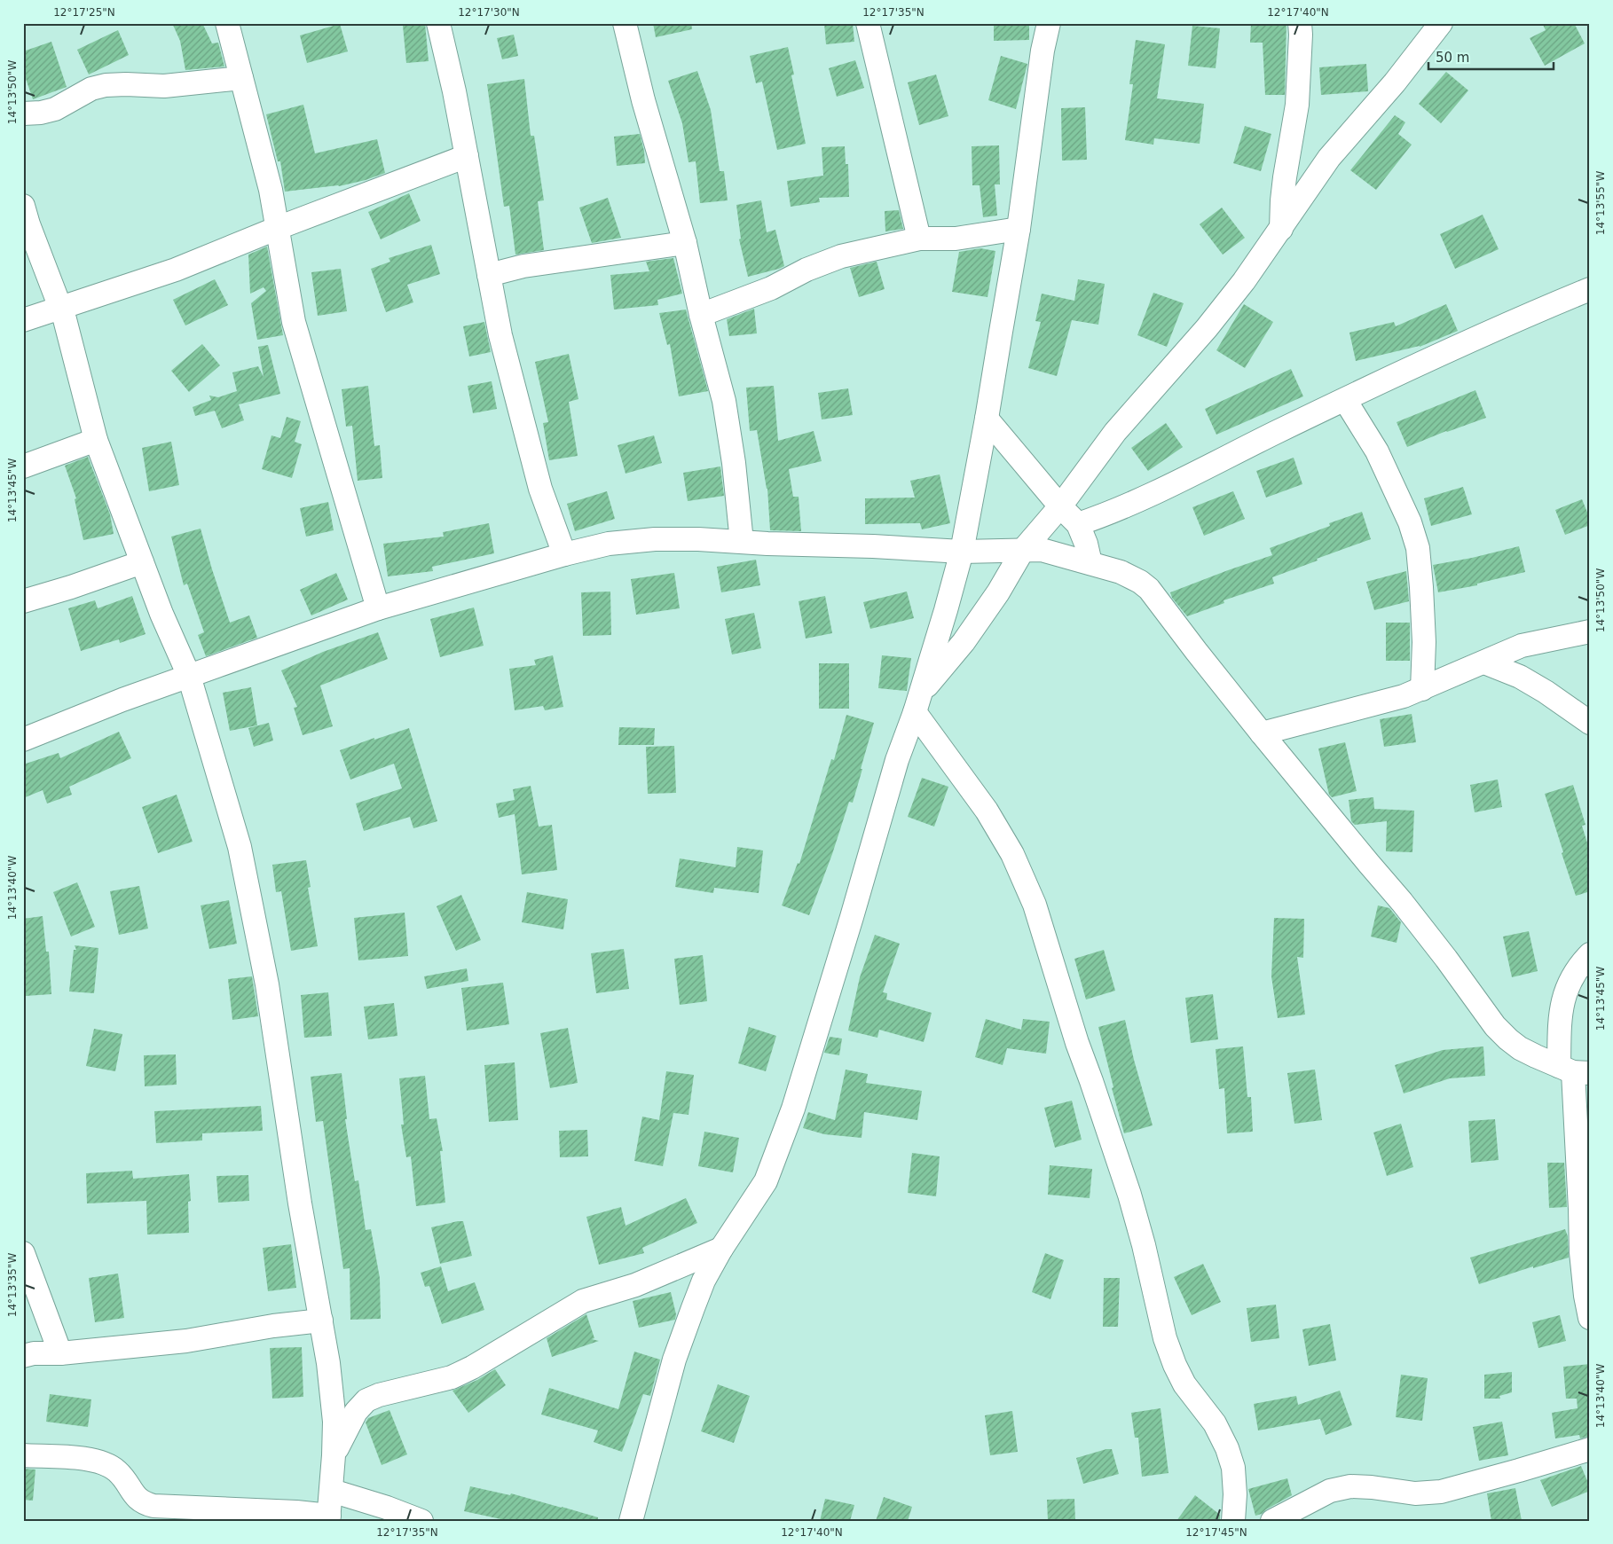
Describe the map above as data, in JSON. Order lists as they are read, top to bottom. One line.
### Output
{"scale_bar":"50 m","coordinates":["12°17'25\"N","12°17'30\"N","12°17'35\"N","12°17'40\"N","14°13'50\"W","14°13'55\"W","14°13'45\"W","14°13'40\"W","14°13'35\"W","12°17'45\"N"]}
